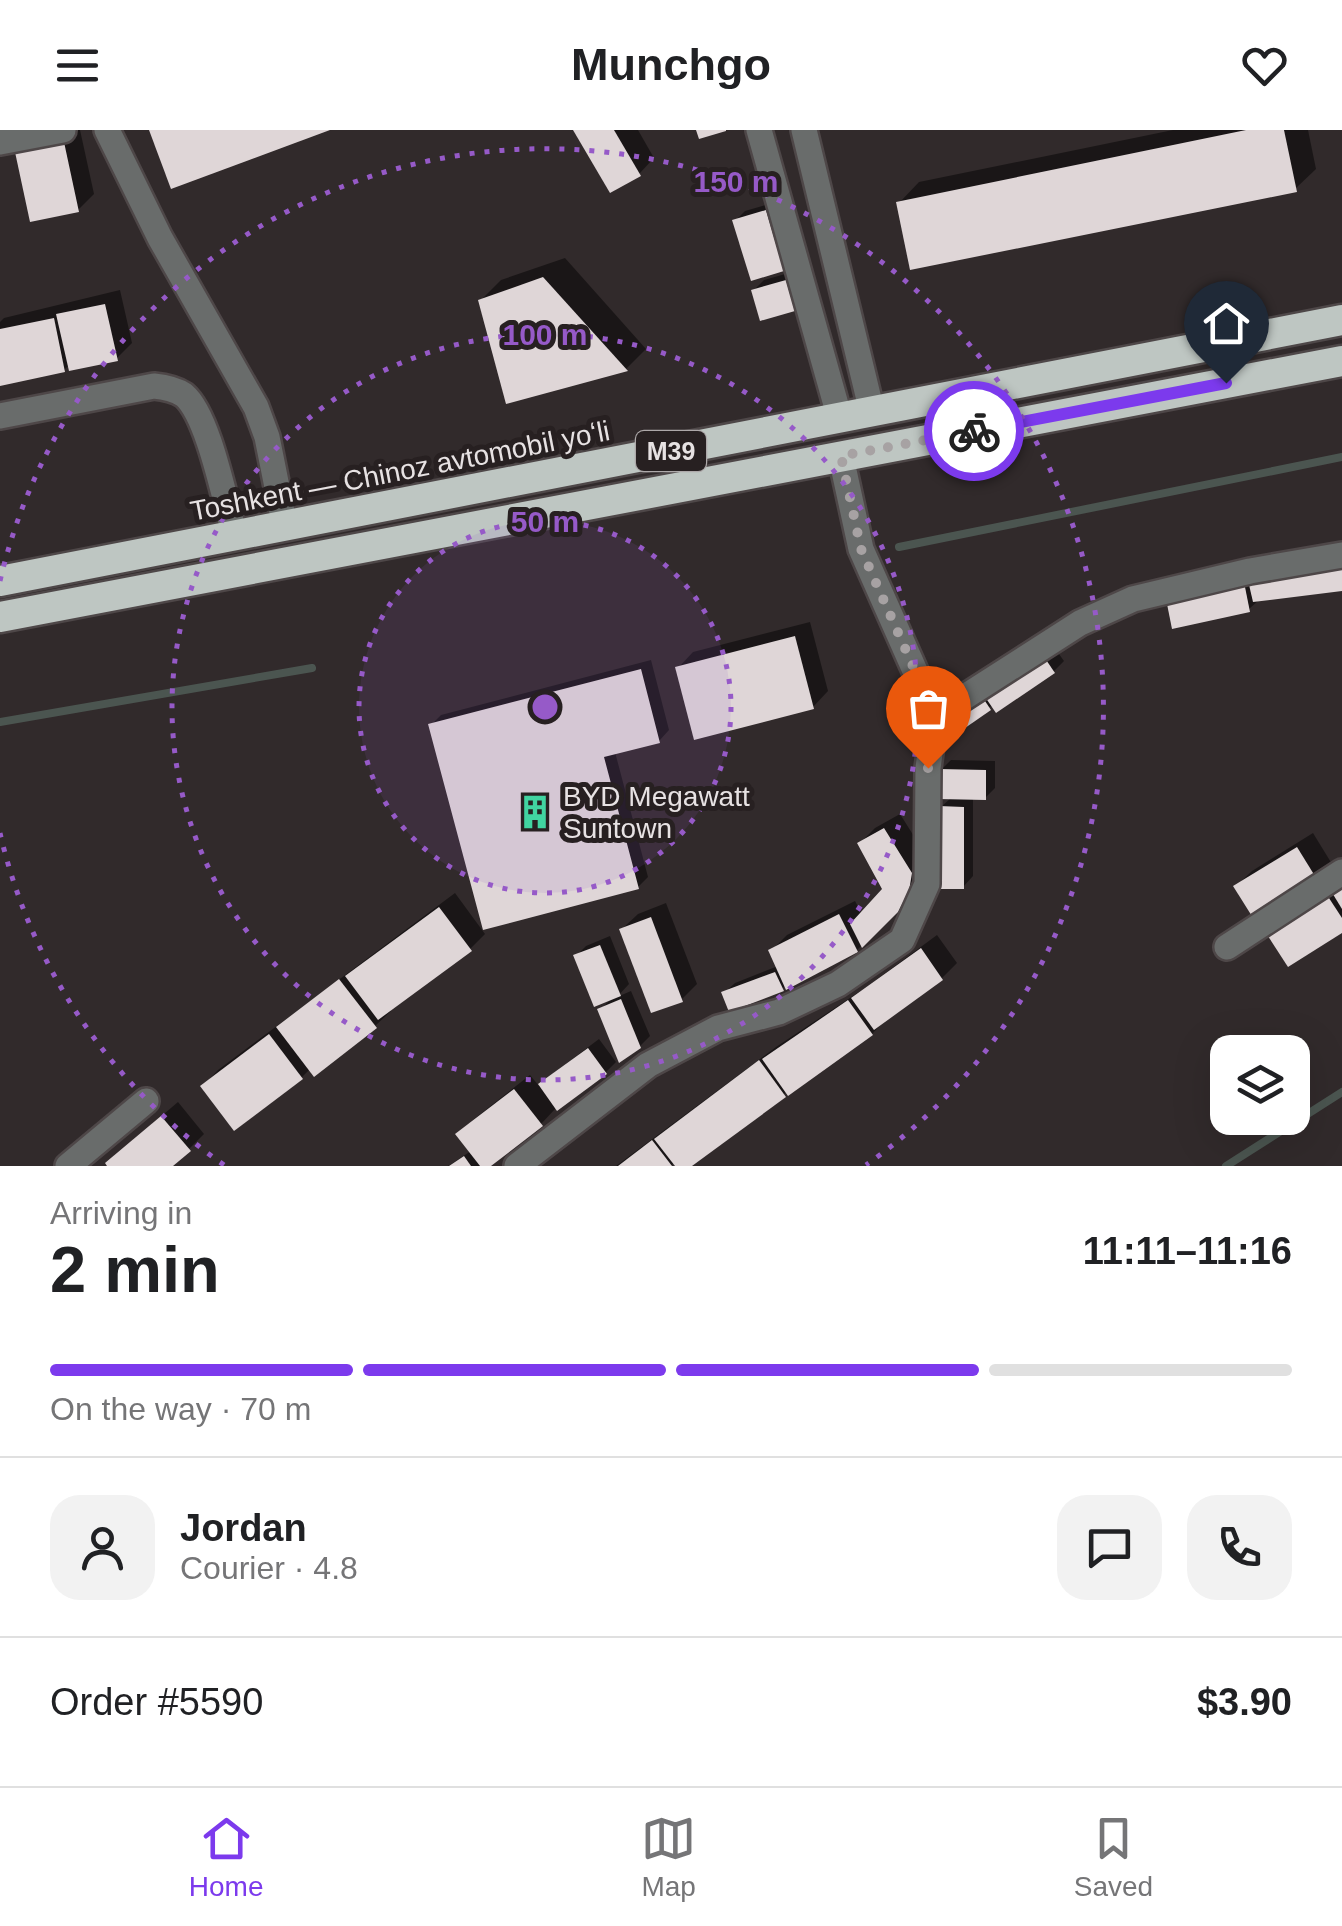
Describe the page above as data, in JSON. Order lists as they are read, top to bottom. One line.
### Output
{"streets":{"highway":["M39","Toshkent — Chinoz avtomobil yoʻli"]},"places":{"building":["BYD Megawatt Suntown"]},"page":{"header":"Munchgo","heading":["2 min","Arriving in","11:11–11:16"],"panel":["Jordan","Courier · 4.8","Order #5590","$3.90"],"bar":"On the way · 70 m","tabs":["Home","Map","Saved"]},"rings":["150 m","100 m","50 m"]}
